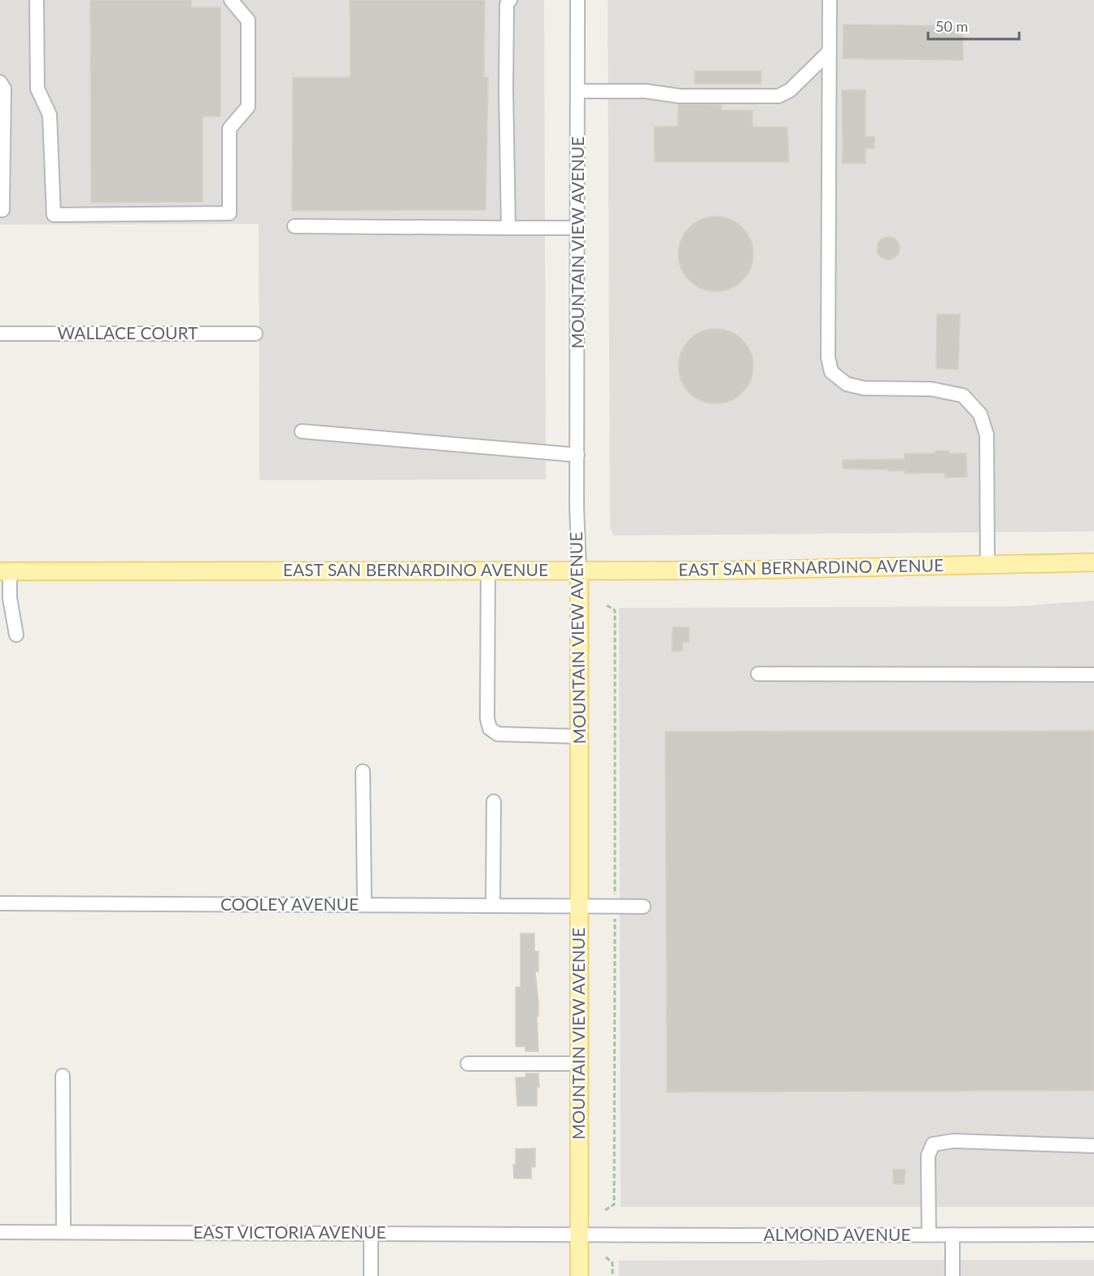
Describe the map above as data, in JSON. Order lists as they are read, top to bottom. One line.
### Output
{"streets":{"main road":["MOUNTAIN VIEW AVENUE","EAST SAN BERNARDINO AVENUE"],"street":["WALLACE COURT","COOLEY AVENUE","EAST VICTORIA AVENUE","ALMOND AVENUE"]},"crossings":[["MOUNTAIN VIEW AVENUE","EAST SAN BERNARDINO AVENUE"],["MOUNTAIN VIEW AVENUE","COOLEY AVENUE"],["MOUNTAIN VIEW AVENUE","EAST VICTORIA AVENUE"],["MOUNTAIN VIEW AVENUE","ALMOND AVENUE"],["EAST VICTORIA AVENUE","ALMOND AVENUE"]],"scale_bar":"50 m"}
